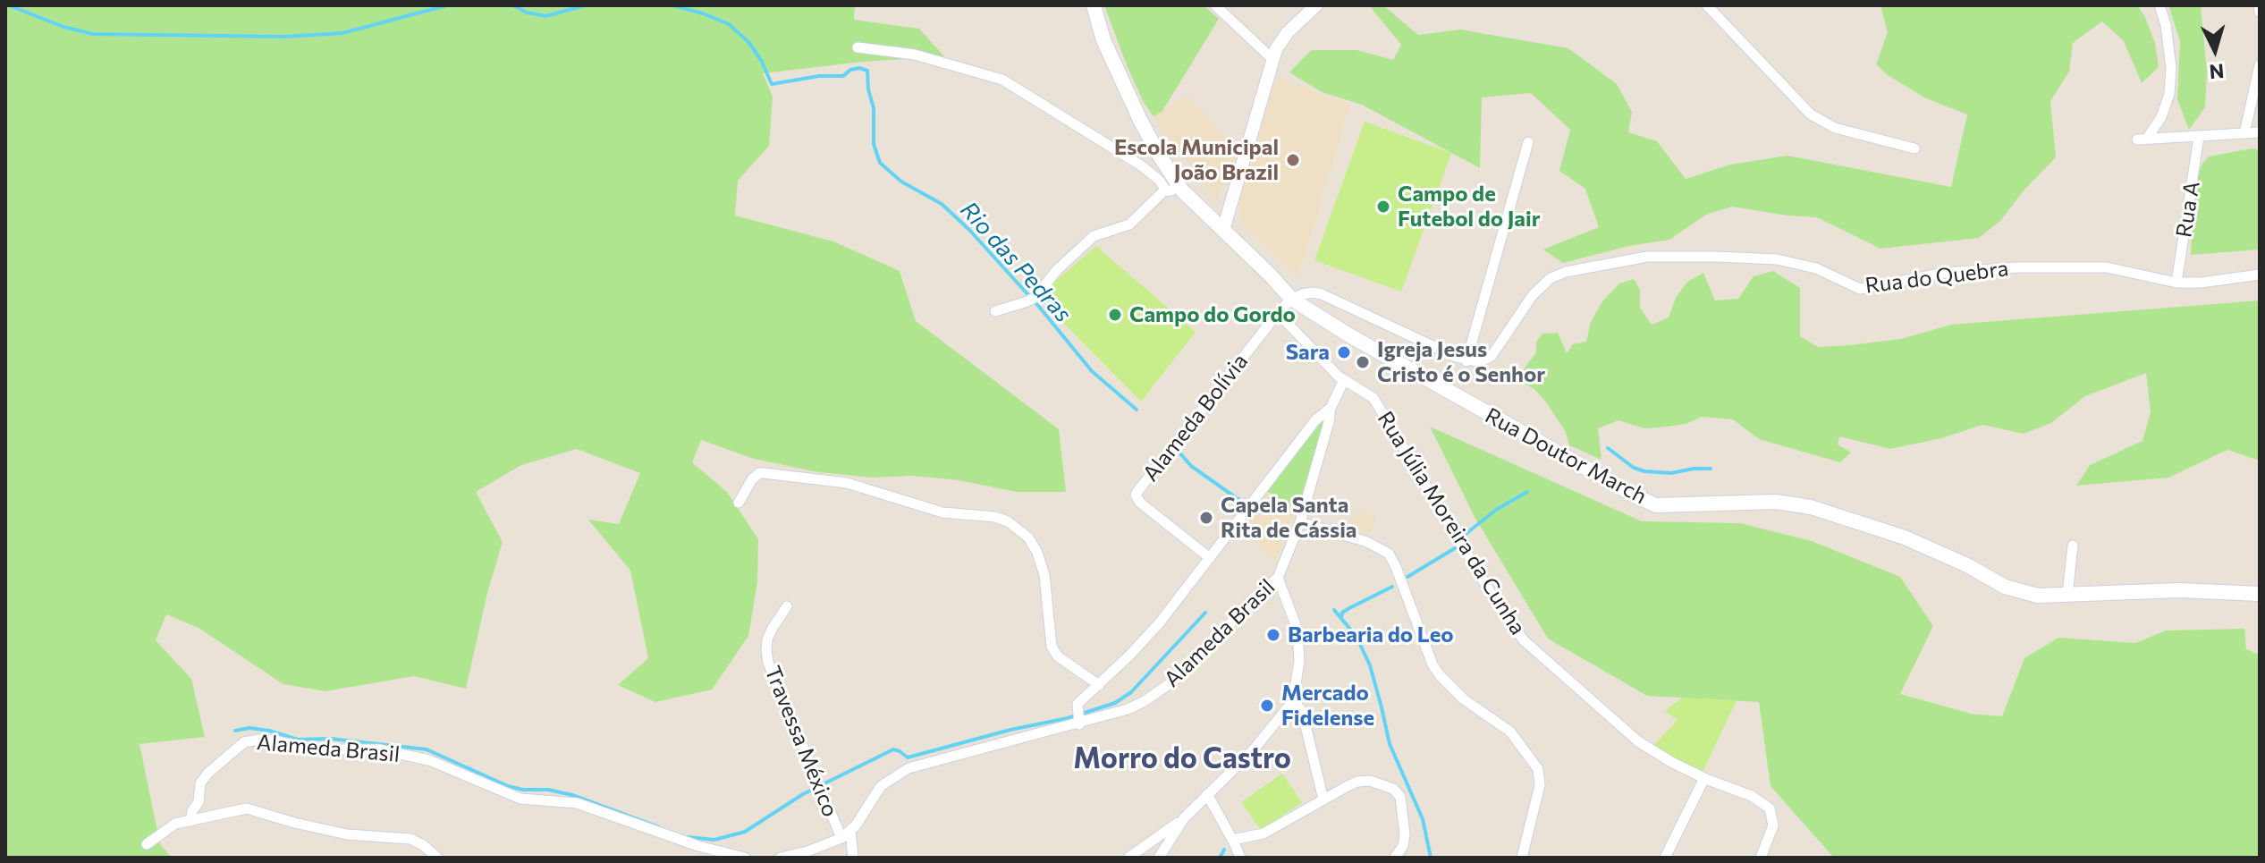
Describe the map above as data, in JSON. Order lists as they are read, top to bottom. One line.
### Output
{"streets":{"main road":["Rua Doutor March"],"street":["Rua A","Rua do Quebra","Alameda Bolívia","Rua Júlia Moreira da Cunha","Alameda Brasil","Travessa México"]},"crossings":[["Rua A","Rua do Quebra"],["Alameda Bolívia","Rua Doutor March"],["Alameda Bolívia","Rua Júlia Moreira da Cunha"],["Alameda Bolívia","Alameda Brasil"],["Rua Júlia Moreira da Cunha","Alameda Brasil"],["Alameda Brasil","Travessa México"]],"districts":["Morro do Castro"],"water":["Rio das Pedras"],"places":["Escola Municipal João Brazil","Campo de Futebol do Jair","Campo do Gordo","Sara","Igreja Jesus Cristo é o Senhor","Capela Santa Rita de Cássia","Barbearia do Leo","Mercado Fidelense"],"north":"bottom"}
